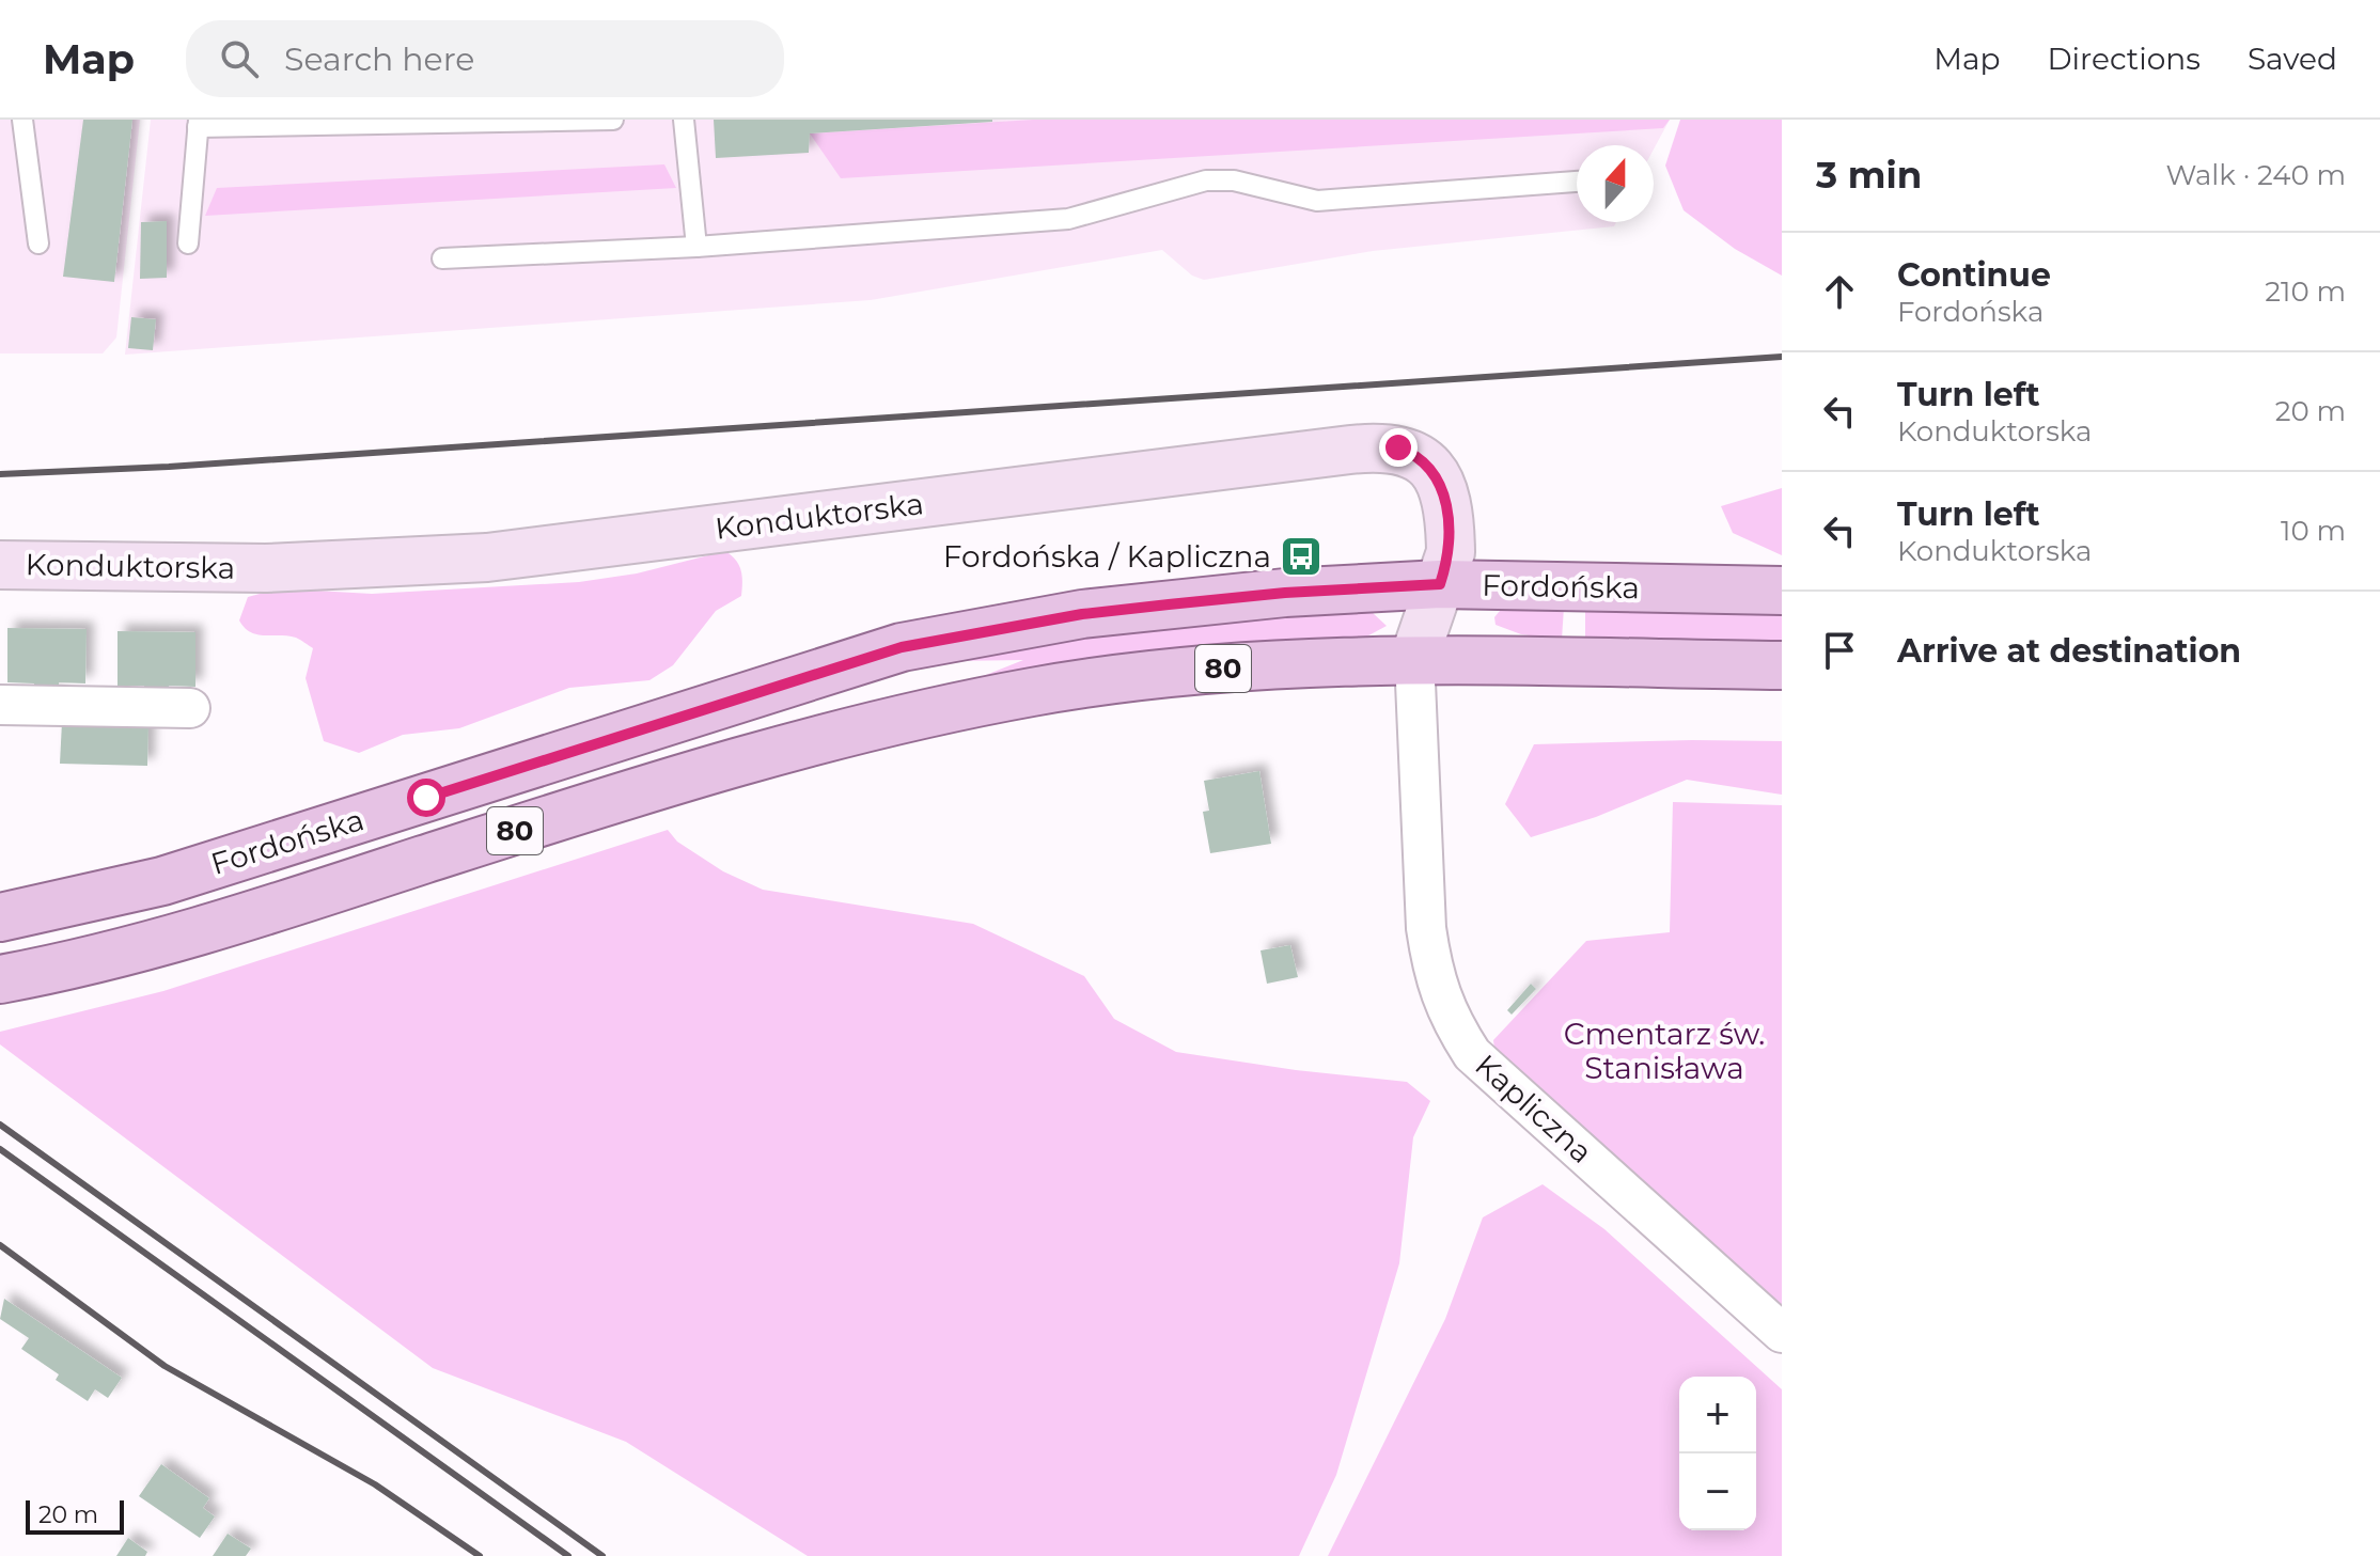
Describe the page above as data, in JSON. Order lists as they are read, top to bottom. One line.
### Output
{"streets":{"main road":["Fordońska","80"],"street":["Konduktorska","Kapliczna"]},"crossings":[["Konduktorska","Fordońska"],["Konduktorska","Kapliczna"],["Fordońska","Kapliczna"]],"parks":["Cmentarz św. Stanisława"],"places":{"bus stop":["Fordońska / Kapliczna"]},"scale_bar":"20 m","north":"top","page":{"header":"Map","search":"Search here","nav":["Map","Directions","Saved"],"heading":["3 min","Walk · 240 m"],"list":[["Continue","Fordońska","210 m"],["Turn left","Konduktorska","20 m"],["Turn left","Konduktorska","10 m"],"Arrive at destination"],"map_buttons":["+","−"],"scale":"20 m"}}
